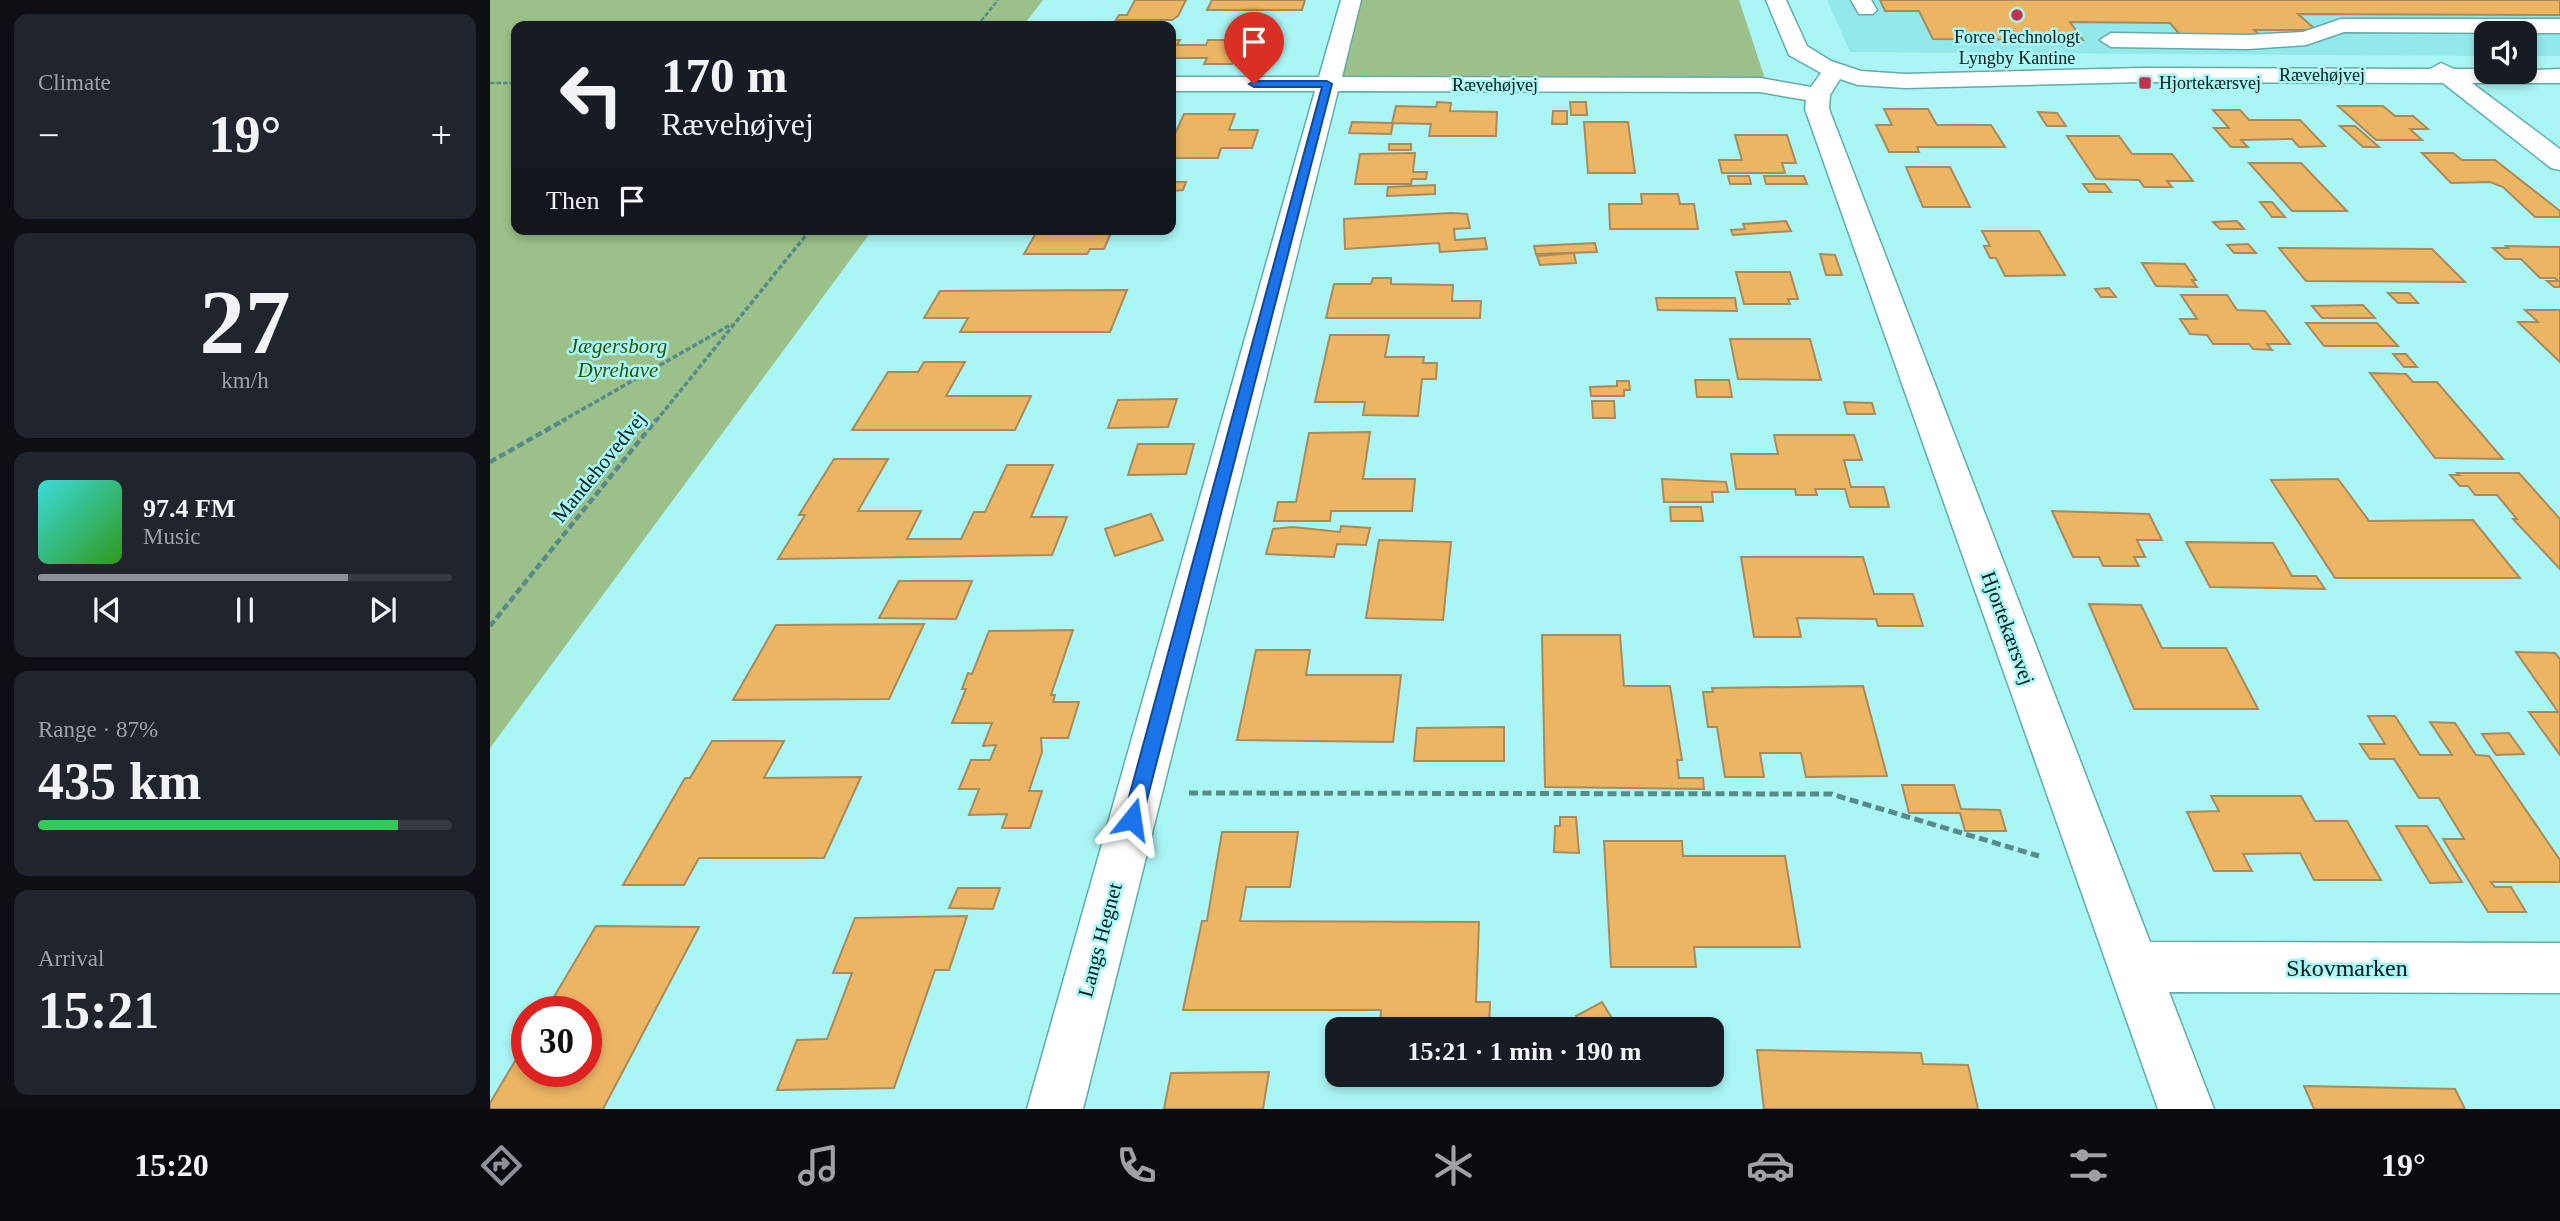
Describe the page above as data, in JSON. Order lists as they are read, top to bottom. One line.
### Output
{"streets":{"street":["Rævehøjvej","Hjortekærsvej","Langs Hegnet","Skovmarken"],"path":["Mandehovedvej"]},"crossings":[["Rævehøjvej","Hjortekærsvej"],["Rævehøjvej","Langs Hegnet"],["Hjortekærsvej","Skovmarken"]],"parks":["Jægersborg Dyrehave"],"places":{"other":["Force Technologt Lyngby Kantine"],"transit":["Hjortekærsvej"]},"page":{"tile":["Climate",["27","km/h"],["Range · 87%","435 km"],["Arrival","15:21"]],"turn":["170 m","Rævehøjvej"],"heat":["−","19°","+"],"then":"Then","song":["97.4 FM","Music"],"limit":"30","trip":"15:21 · 1 min · 190 m","tabs":["15:20","19°"]}}
